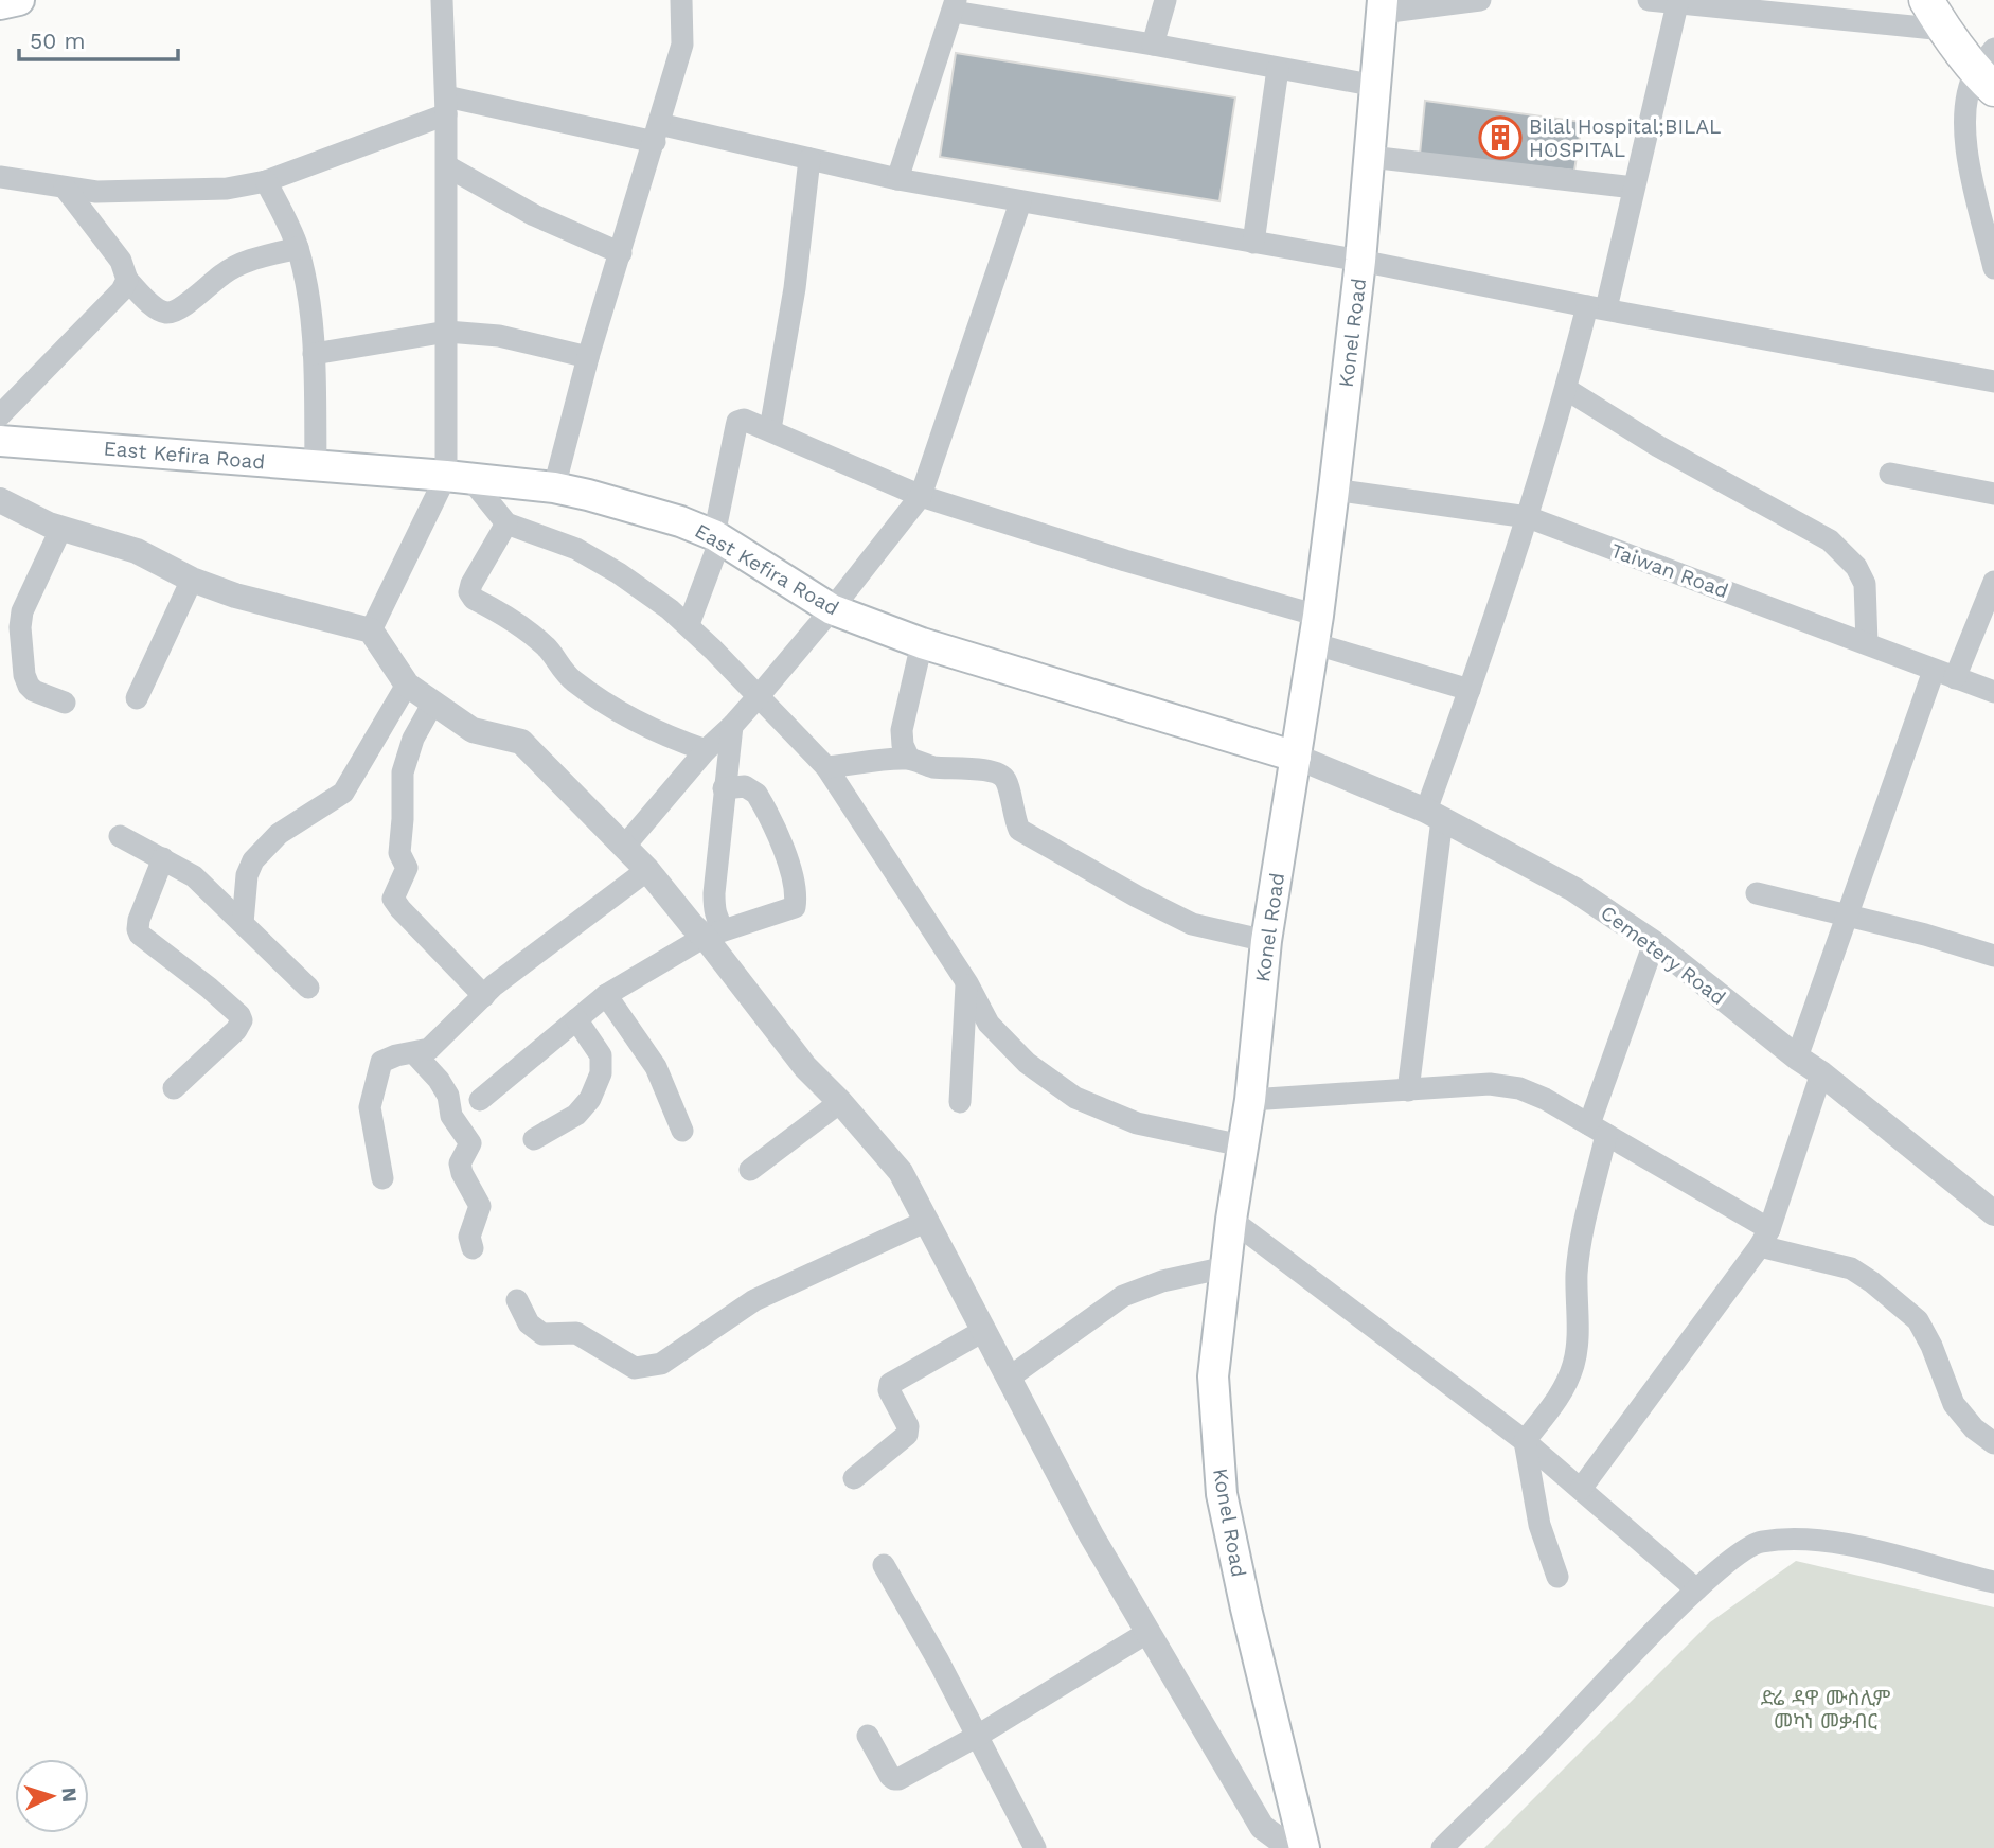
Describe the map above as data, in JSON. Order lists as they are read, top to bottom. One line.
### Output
{"streets":{"main road":["Konel Road","East Kefira Road"],"street":["Taiwan Road","Cemetery Road"]},"crossings":[["Konel Road","East Kefira Road"],["Konel Road","Taiwan Road"],["Konel Road","Cemetery Road"],["East Kefira Road","Cemetery Road"]],"parks":["ድሬ ዳዋ ሙስሊም መካነ መቃብር"],"places":{"building":["Bilal Hospital;BILAL HOSPITAL"]},"scale_bar":"50 m","north":"right"}
